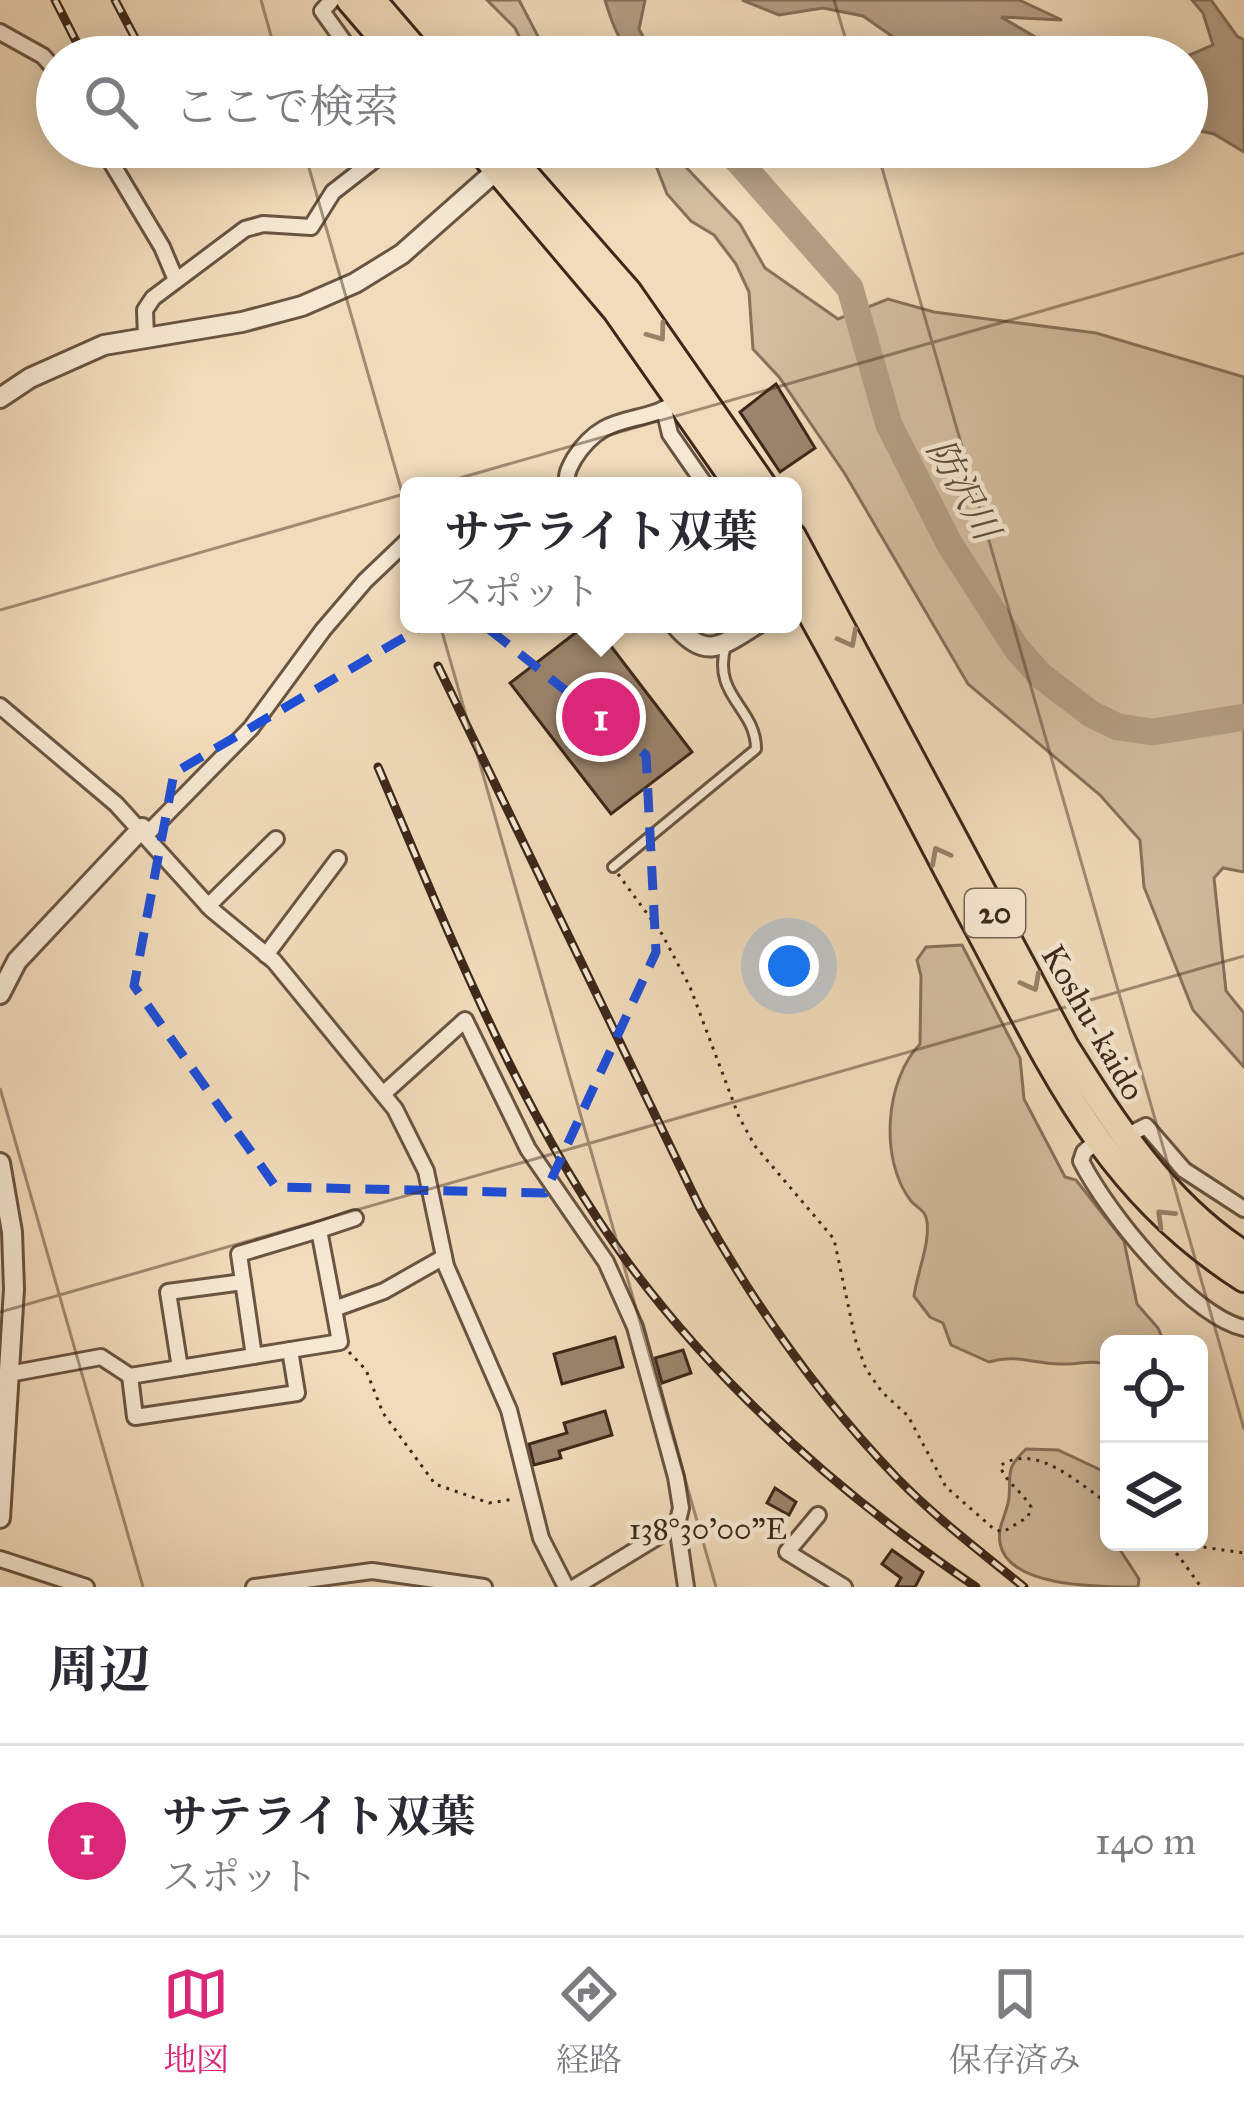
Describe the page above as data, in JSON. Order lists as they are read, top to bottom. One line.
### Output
{"streets":{"highway":["20","Koshu-kaido"]},"water":["防沢川"],"page":{"search":"ここで検索","popup":["サテライト双葉","スポット"],"pins":"1","heading":"周辺","list":[{"mark":"1","name":"サテライト双葉","note":"スポット","value":"140 m"}],"nav":["地図","経路","保存済み"]},"coordinates":["138°30'00\"E"]}
